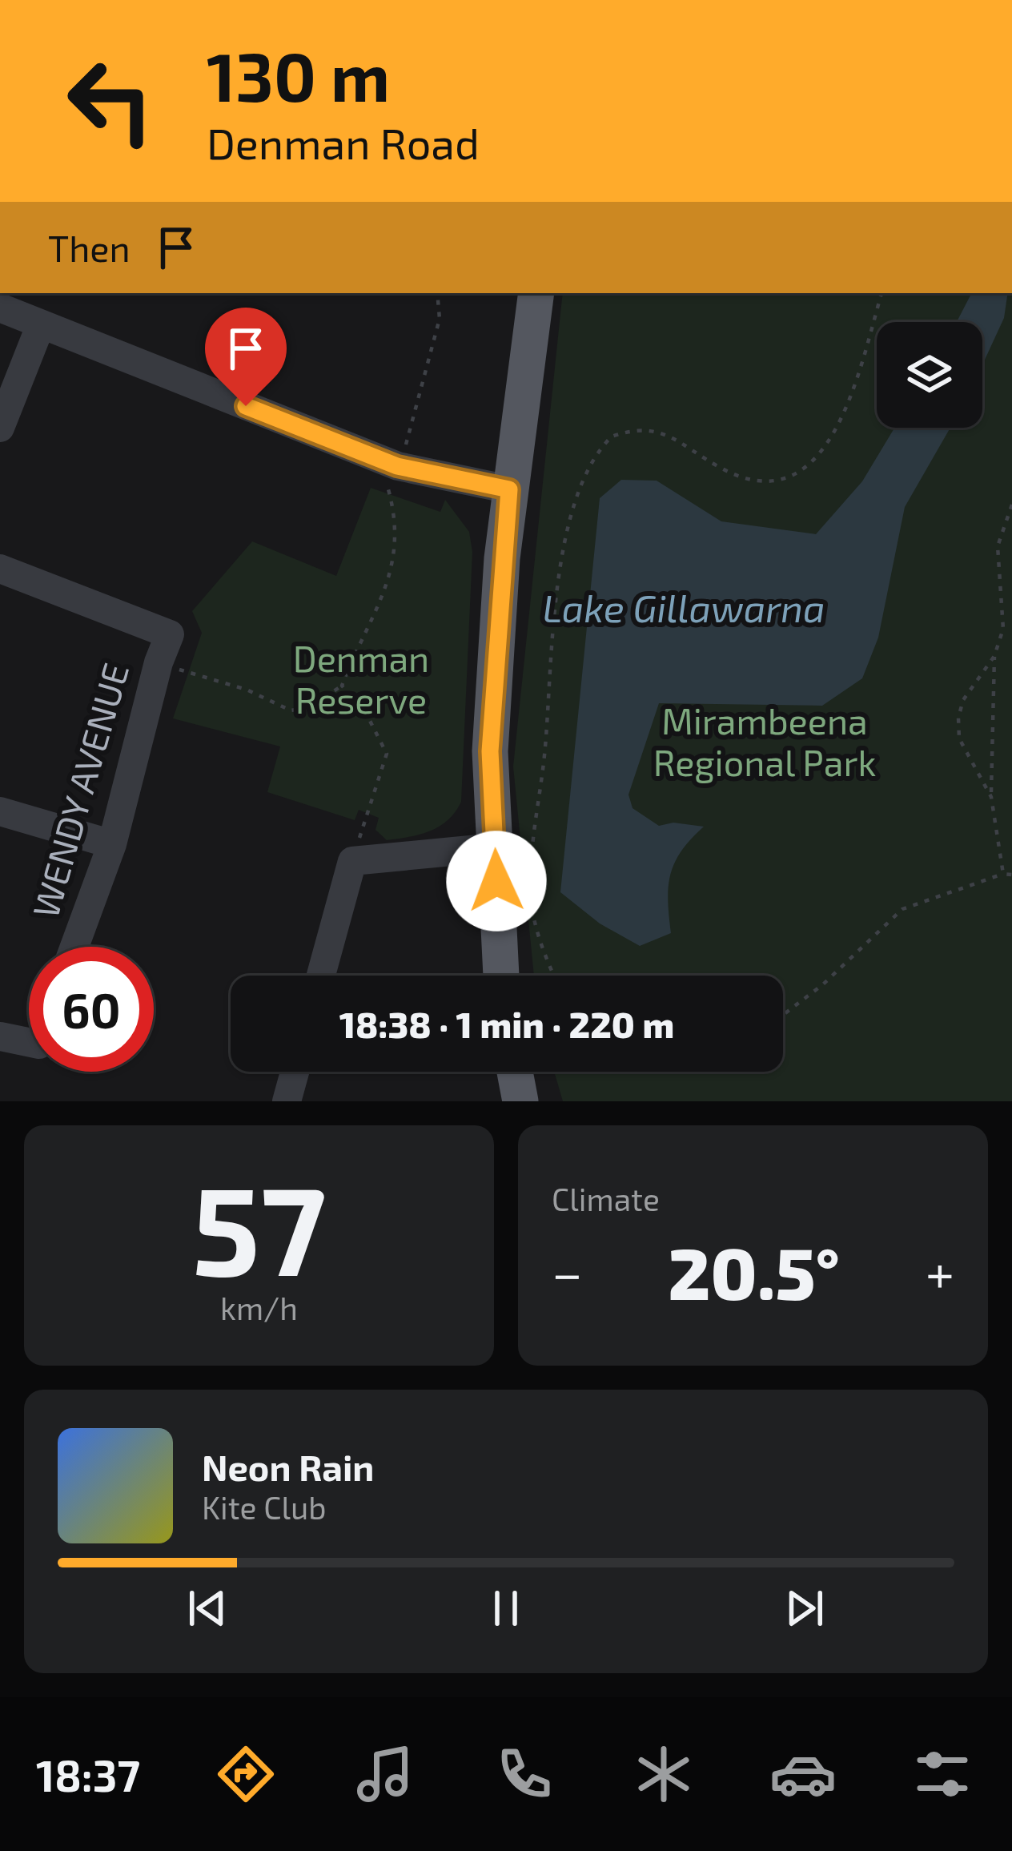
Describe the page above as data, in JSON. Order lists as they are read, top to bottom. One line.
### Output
{"streets":{"street":["WENDY AVENUE"]},"water":["Lake Gillawarna"],"parks":["Denman Reserve","Mirambeena Regional Park"],"page":{"turn":["130 m","Denman Road"],"then":"Then","limit":"60","trip":"18:38 · 1 min · 220 m","tile":[["57","km/h"],"Climate"],"heat":["−","20.5°","+"],"song":["Neon Rain","Kite Club"],"tabs":"18:37"}}
